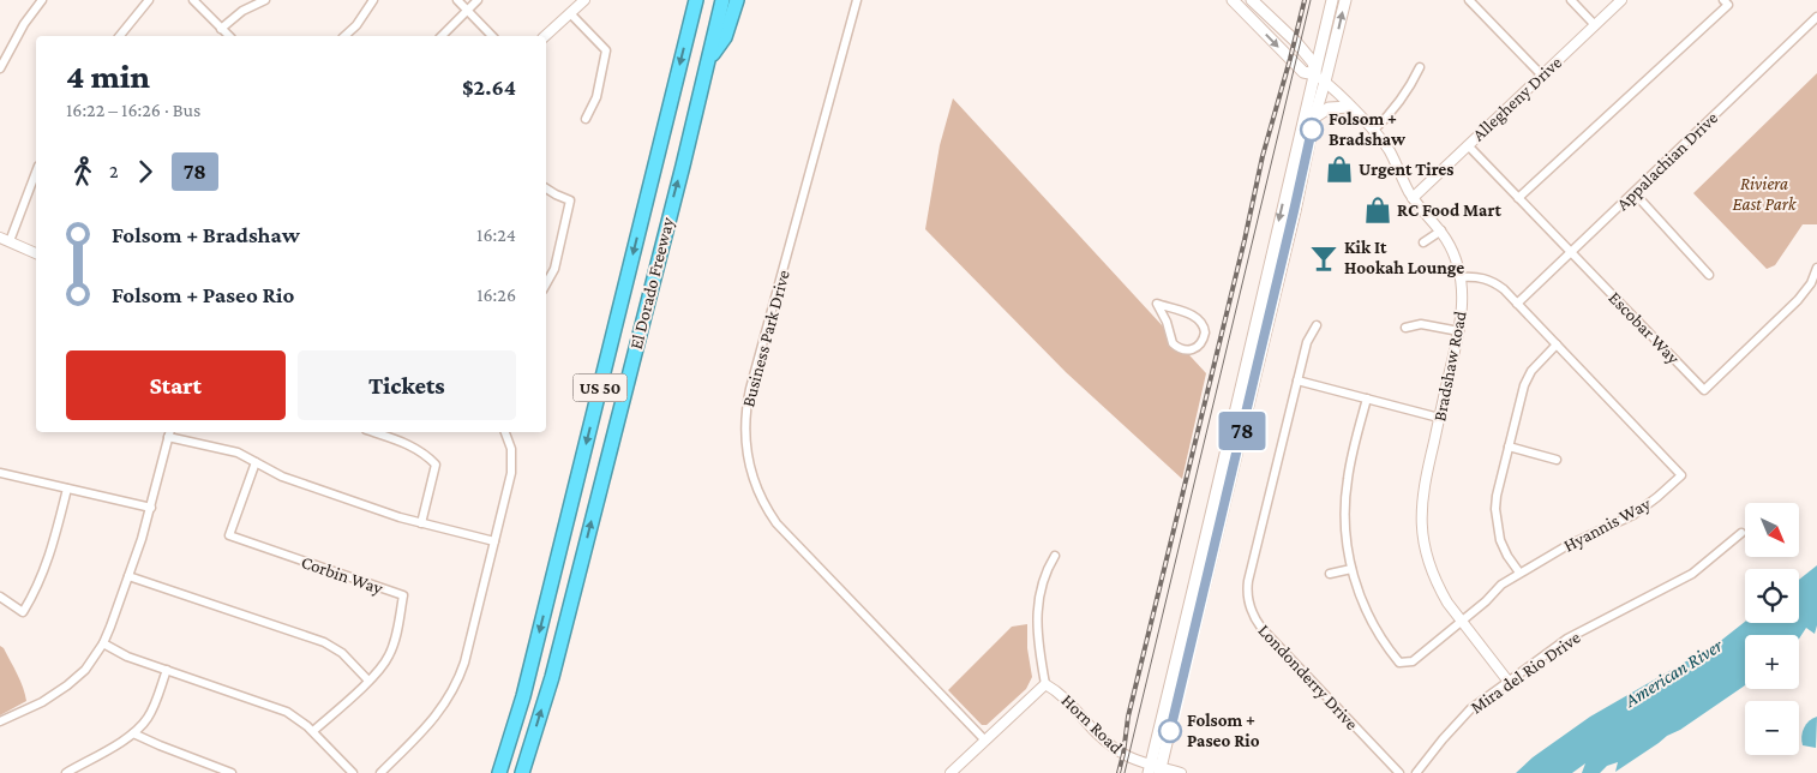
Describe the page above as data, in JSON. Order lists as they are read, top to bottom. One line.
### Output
{"streets":{"highway":["El Dorado Freeway","US 50"],"main road":["Bradshaw Road"],"street":["Allegheny Drive","Appalachian Drive","Escobar Way","Business Park Drive","Hyannis Way","Corbin Way","Mira del Rio Drive","Londonderry Drive","Horn Road"]},"crossings":[["Allegheny Drive","Escobar Way"],["Allegheny Drive","Bradshaw Road"],["Appalachian Drive","Escobar Way"],["Appalachian Drive","Hyannis Way"],["Business Park Drive","Horn Road"],["Bradshaw Road","Hyannis Way"],["Bradshaw Road","Mira del Rio Drive"]],"water":["American River"],"parks":["Riviera East Park"],"places":{"other":["Folsom + Bradshaw","Folsom + Paseo Rio"],"shop":["Urgent Tires","RC Food Mart"],"bar":["Kik It Hookah Lounge"]},"lines":["bus line 78"],"north":"bottom right","page":{"on_map":"78","heading":["4 min","16:22 – 16:26 · Bus","$2.64"],"legs":["2","78"],"list":[{"name":"Folsom + Bradshaw","value":"16:24"},{"name":"Folsom + Paseo Rio","value":"16:26"}],"buttons":["Start","Tickets"],"map_buttons":["+","−"]}}
